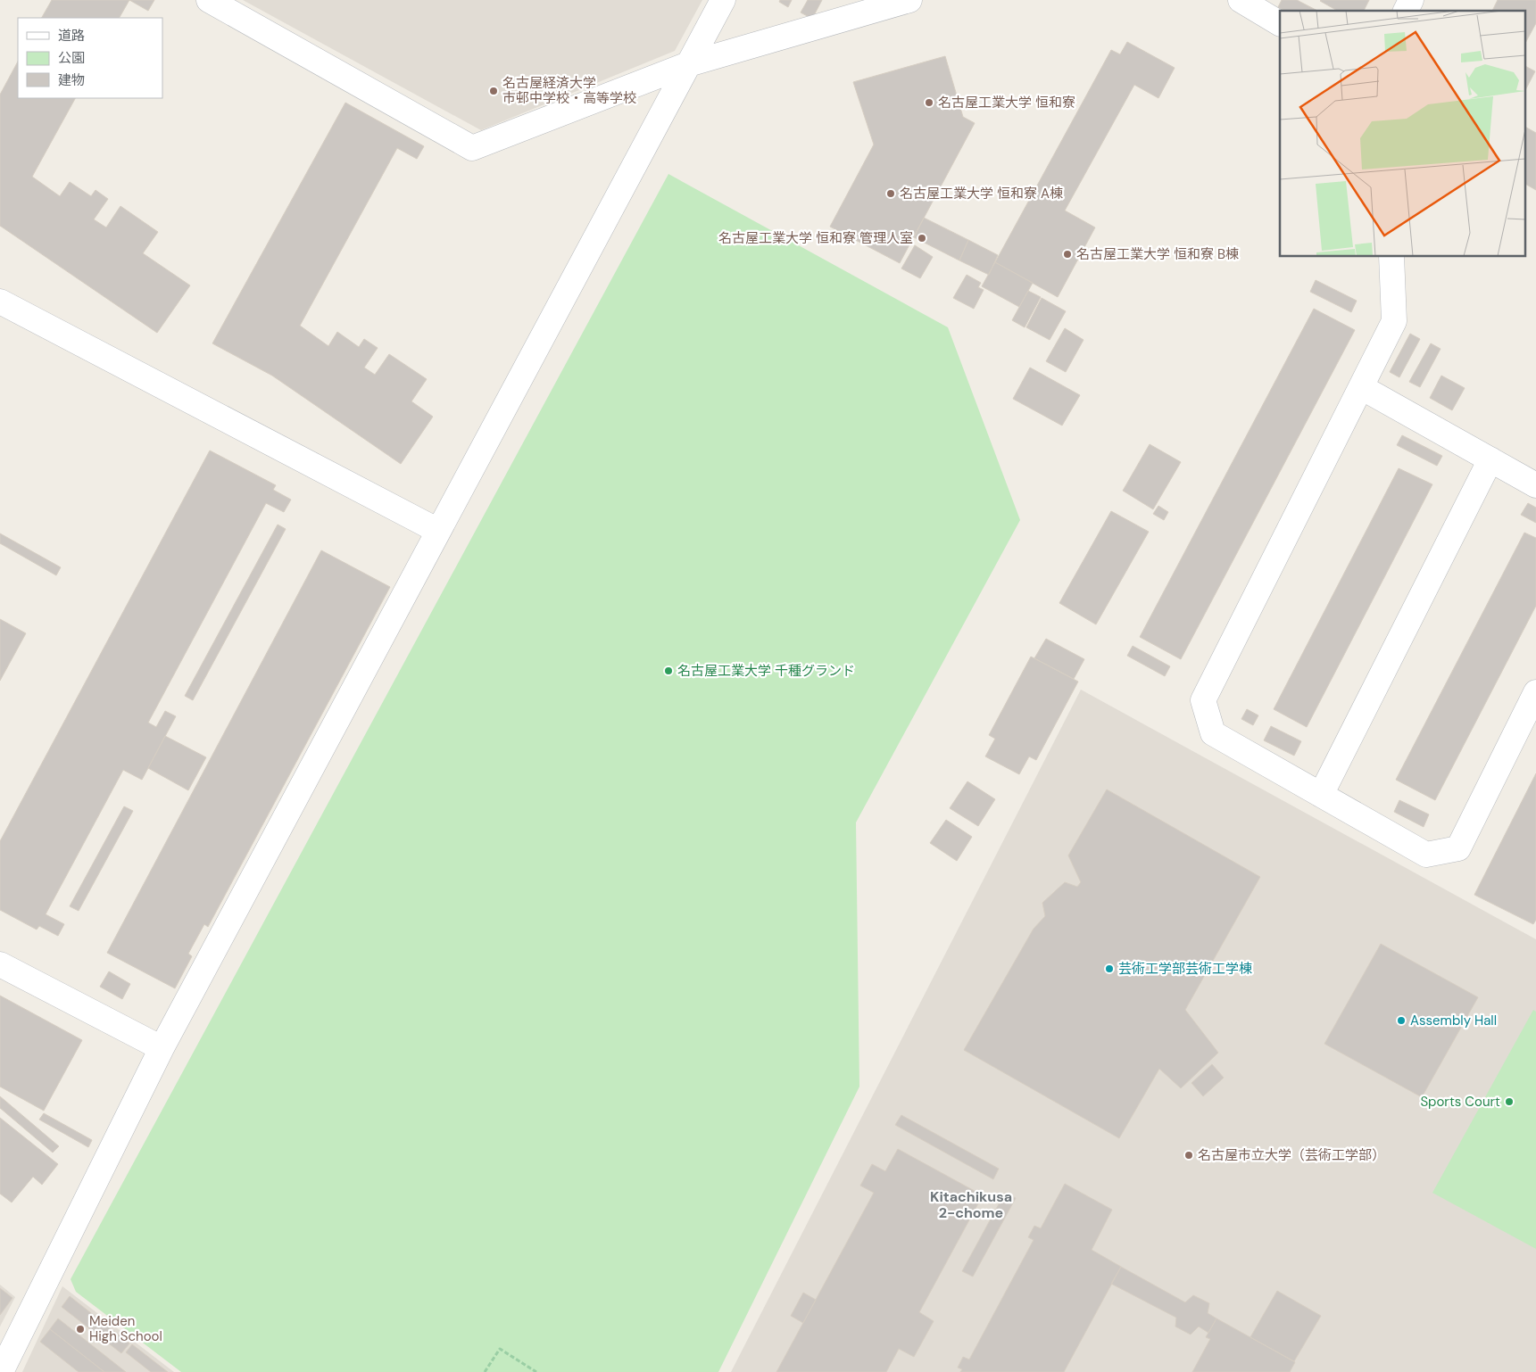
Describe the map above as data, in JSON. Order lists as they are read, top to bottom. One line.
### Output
{"districts":["Kitachikusa 2-chome"],"places":["名古屋経済大学 市邨中学校・高等学校","名古屋工業大学 恒和寮","名古屋工業大学 恒和寮 A棟","名古屋工業大学 恒和寮 管理人室","名古屋工業大学 恒和寮 B棟","名古屋工業大学 千種グランド","芸術工学部芸術工学棟","Assembly Hall","Sports Court","名古屋市立大学（芸術工学部）","Meiden High School"],"legend":["道路","公園","建物"]}
